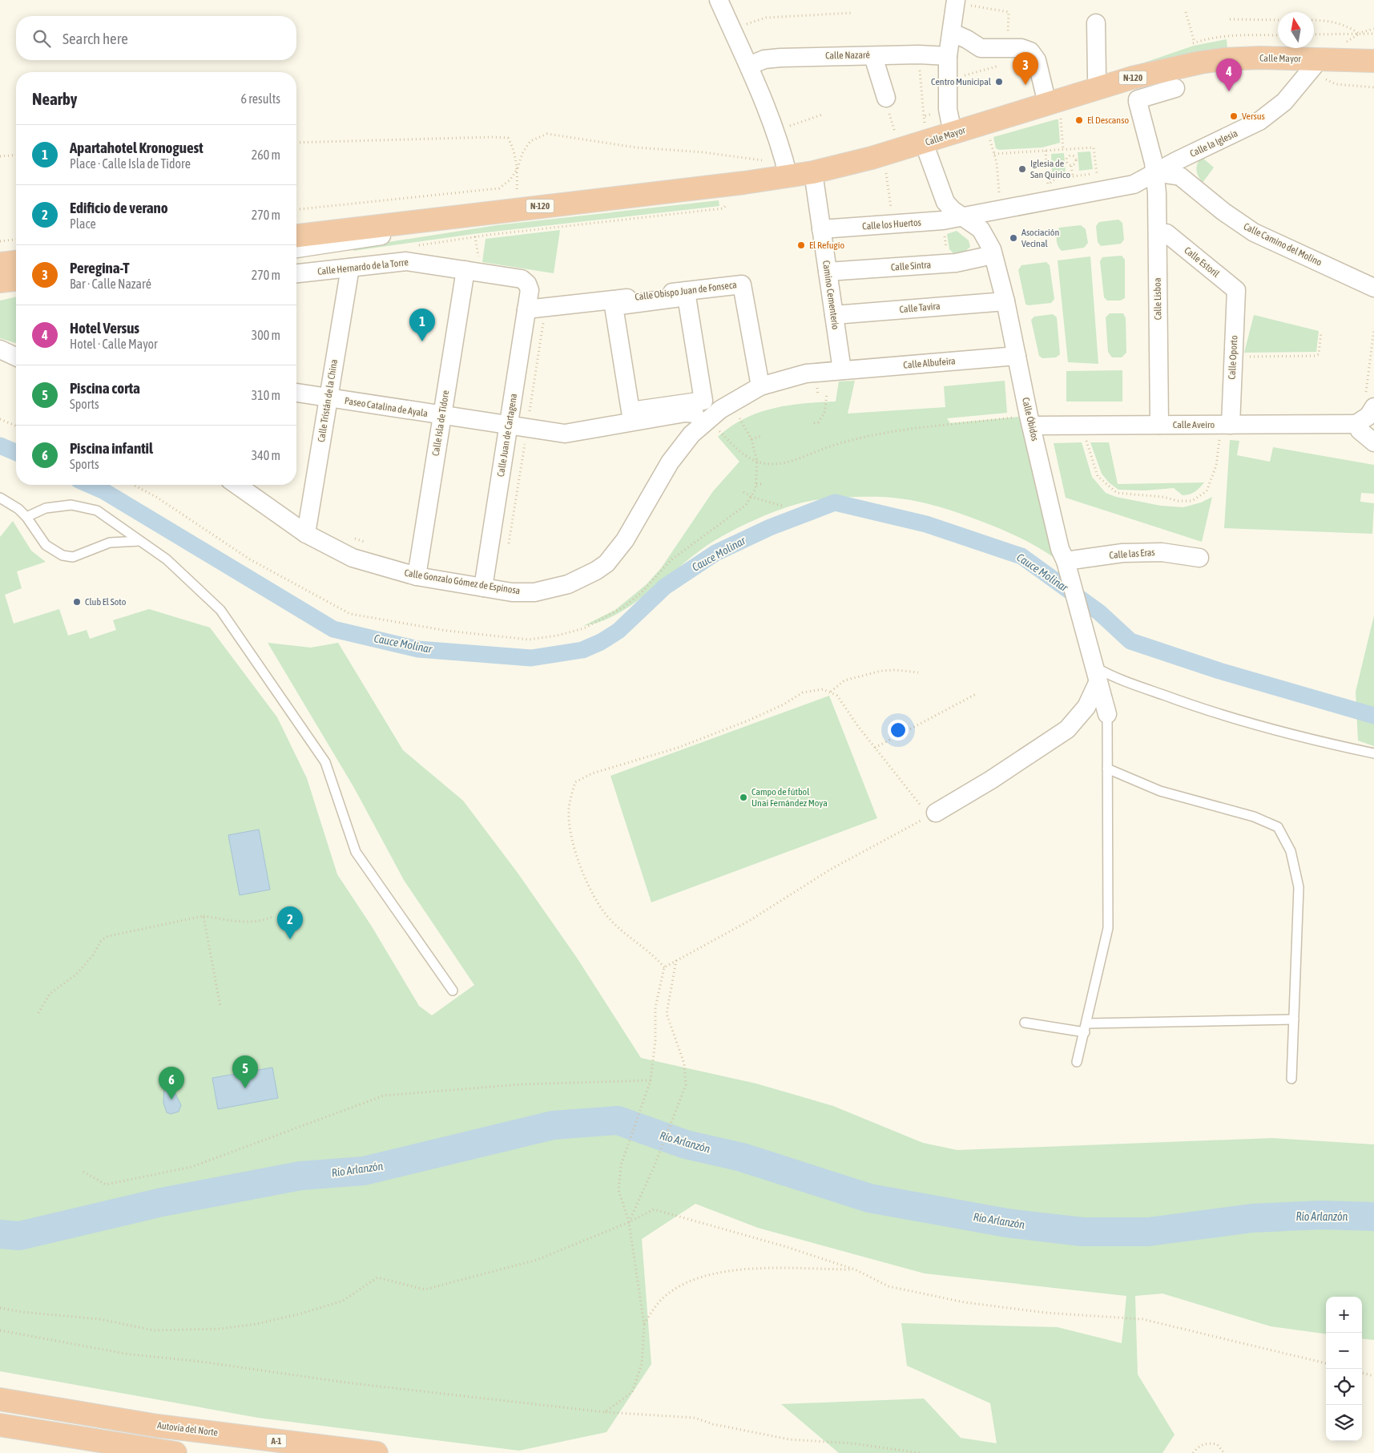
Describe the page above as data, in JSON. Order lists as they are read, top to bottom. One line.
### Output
{"streets":{"highway":["Calle Mayor","N-120","Autovía del Norte","A-1"],"street":["Calle Nazaré","Calle la Iglesia","Calle los Huertos","Calle Camino del Molino","Calle Estoril","Calle Sintra","Calle Hernardo de la Torre","Calle Obispo Juan de Fonseca","Camino Cementerio","Calle Lisboa","Calle Tavira","Calle Oporto","Calle Albufeira","Calle Tristán de la China","Paseo Catalina de Ayala","Calle Óbidos","Calle Isla de Tidore","Calle Aveiro","Calle Juan de Cartagena","Calle las Eras","Calle Gonzalo Gómez de Espinosa"]},"crossings":[["Calle Mayor","N-120"],["Calle Mayor","Calle la Iglesia"],["Calle Mayor","Camino Cementerio"],["Calle Mayor","Calle Óbidos"],["N-120","Calle la Iglesia"],["Calle la Iglesia","Calle los Huertos"],["Calle la Iglesia","Calle Camino del Molino"],["Calle la Iglesia","Calle Lisboa"],["Calle la Iglesia","Calle Óbidos"],["Calle los Huertos","Camino Cementerio"],["Calle los Huertos","Calle Óbidos"],["Calle Camino del Molino","Calle Lisboa"],["Calle Estoril","Calle Oporto"],["Calle Sintra","Camino Cementerio"],["Calle Sintra","Calle Óbidos"],["Calle Hernardo de la Torre","Calle Tristán de la China"],["Calle Hernardo de la Torre","Calle Isla de Tidore"],["Calle Hernardo de la Torre","Calle Juan de Cartagena"],["Calle Obispo Juan de Fonseca","Calle Juan de Cartagena"],["Calle Obispo Juan de Fonseca","Calle Gonzalo Gómez de Espinosa"],["Camino Cementerio","Calle Tavira"],["Camino Cementerio","Calle Albufeira"],["Camino Cementerio","Calle Gonzalo Gómez de Espinosa"],["Calle Lisboa","Calle Aveiro"],["Calle Tavira","Calle Óbidos"],["Calle Oporto","Calle Aveiro"],["Calle Albufeira","Calle Óbidos"],["Calle Albufeira","Calle Gonzalo Gómez de Espinosa"],["Calle Tristán de la China","Paseo Catalina de Ayala"],["Calle Tristán de la China","Calle Gonzalo Gómez de Espinosa"],["Paseo Catalina de Ayala","Calle Isla de Tidore"],["Paseo Catalina de Ayala","Calle Juan de Cartagena"],["Paseo Catalina de Ayala","Calle Gonzalo Gómez de Espinosa"],["Calle Óbidos","Calle Aveiro"],["Calle Óbidos","Calle las Eras"],["Calle Isla de Tidore","Calle Gonzalo Gómez de Espinosa"],["Calle Juan de Cartagena","Calle Gonzalo Gómez de Espinosa"]],"water":["Cauce Molinar","Río Arlanzón"],"places":["Centro Municipal","Versus","El Descanso","Iglesia de San Quirico","Asociación Vecinal","El Refugio","Club El Soto","Campo de fútbol Unai Fernández Moya"],"north":"top","page":{"search":"Search here","pins":["3","4","1","2","5","6"],"heading":["Nearby","6 results"],"list":[{"mark":"1","name":"Apartahotel Kronoguest","note":"Place · Calle Isla de Tidore","value":"260 m"},{"mark":"2","name":"Edificio de verano","note":"Place","value":"270 m"},{"mark":"3","name":"Peregina-T","note":"Bar · Calle Nazaré","value":"270 m"},{"mark":"4","name":"Hotel Versus","note":"Hotel · Calle Mayor","value":"300 m"},{"mark":"5","name":"Piscina corta","note":"Sports","value":"310 m"},{"mark":"6","name":"Piscina infantil","note":"Sports","value":"340 m"}],"map_buttons":["+","−"]}}
